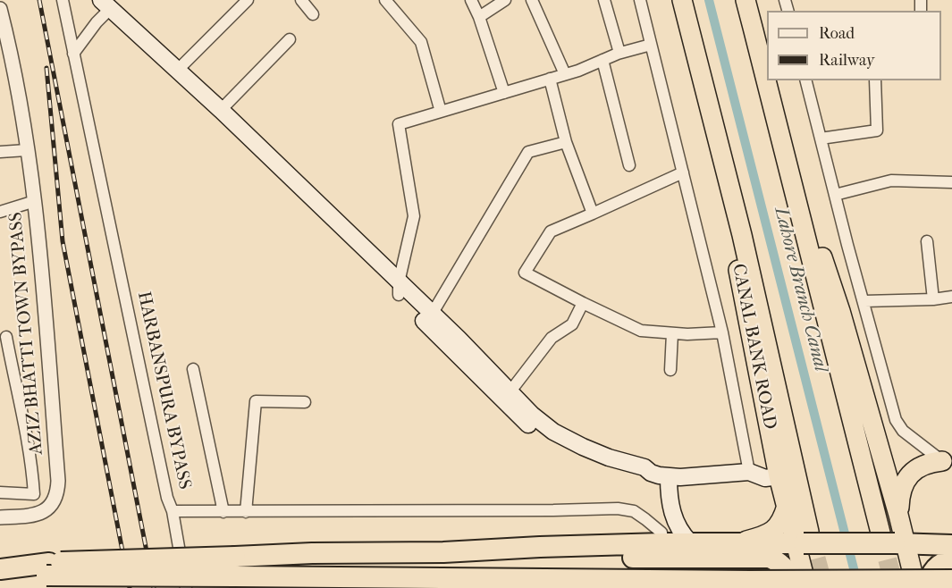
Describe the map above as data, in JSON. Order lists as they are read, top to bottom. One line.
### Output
{"streets":{"highway":["CANAL BANK ROAD"],"street":["AZIZ BHATTI TOWN BYPASS","HARBANSPURA BYPASS"]},"water":["Lahore Branch Canal"],"legend":["Road","Railway"]}
